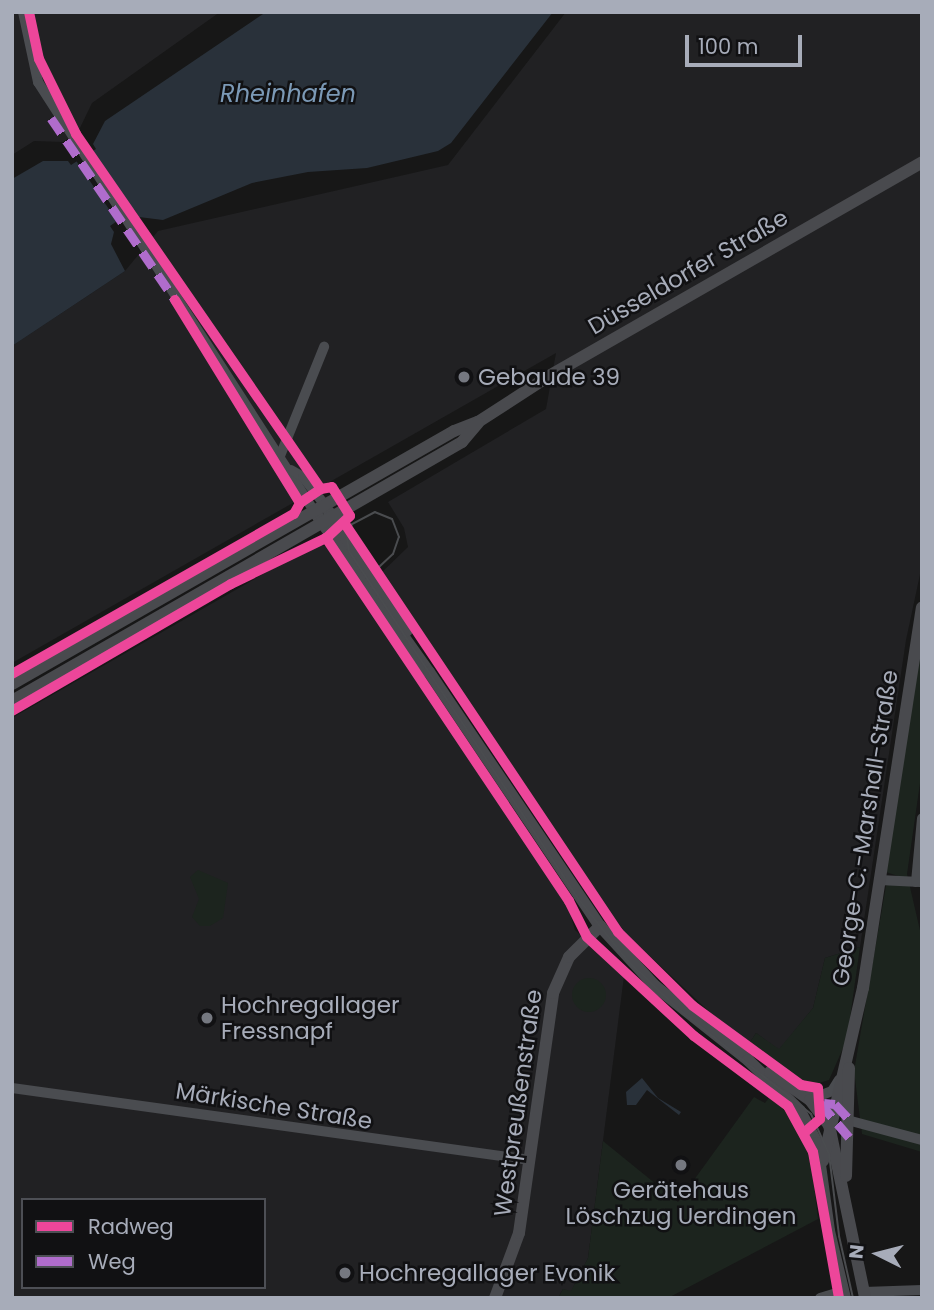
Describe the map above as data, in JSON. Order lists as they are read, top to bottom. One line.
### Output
{"streets":{"main road":["Düsseldorfer Straße","George-C.-Marshall-Straße","Westpreußenstraße"],"street":["Märkische Straße"]},"crossings":[["Westpreußenstraße","Märkische Straße"]],"water":["Rheinhafen"],"places":["Gebaude 39","Hochregallager Fressnapf","Gerätehaus Löschzug Uerdingen","Hochregallager Evonik"],"legend":["Radweg","Weg"],"scale_bar":"100 m","north":"left"}
